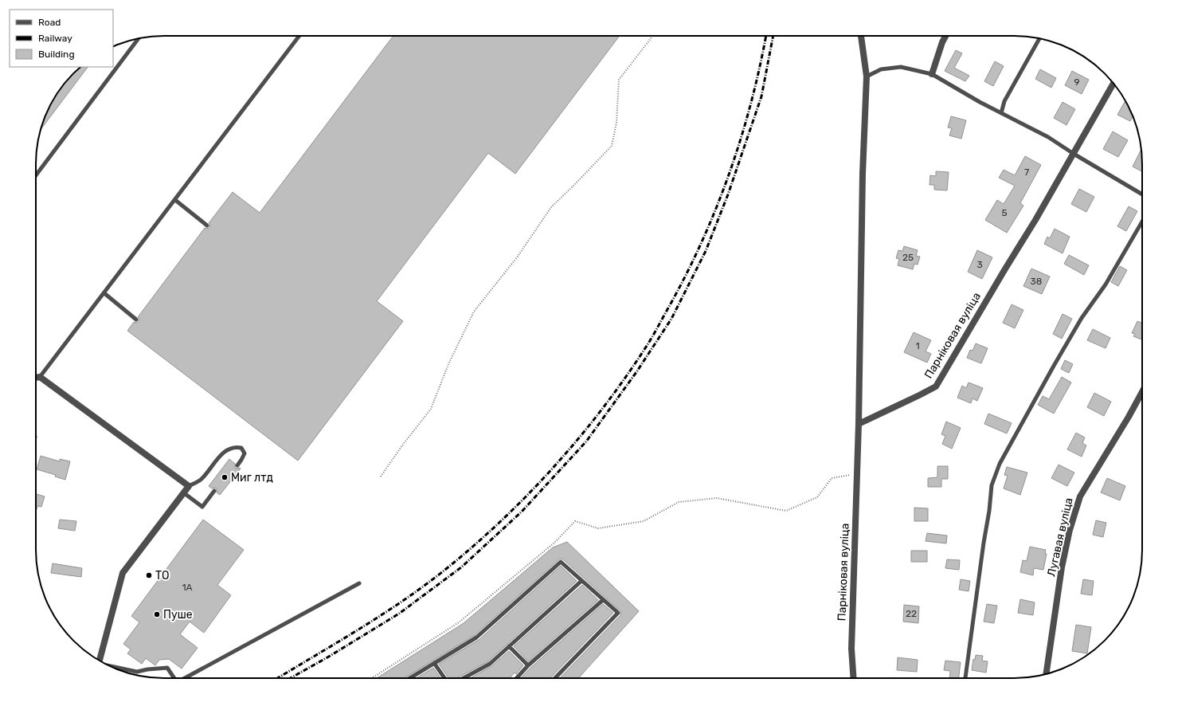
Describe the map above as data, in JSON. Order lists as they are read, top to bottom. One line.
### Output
{"streets":{"street":["Парніковая вуліца","Лугавая вуліца"]},"places":["Миг лтд","ТО","Пуше"],"house_numbers":["9","7","5","25","3","38","1","1А","22"],"legend":["Road","Railway","Building"]}
